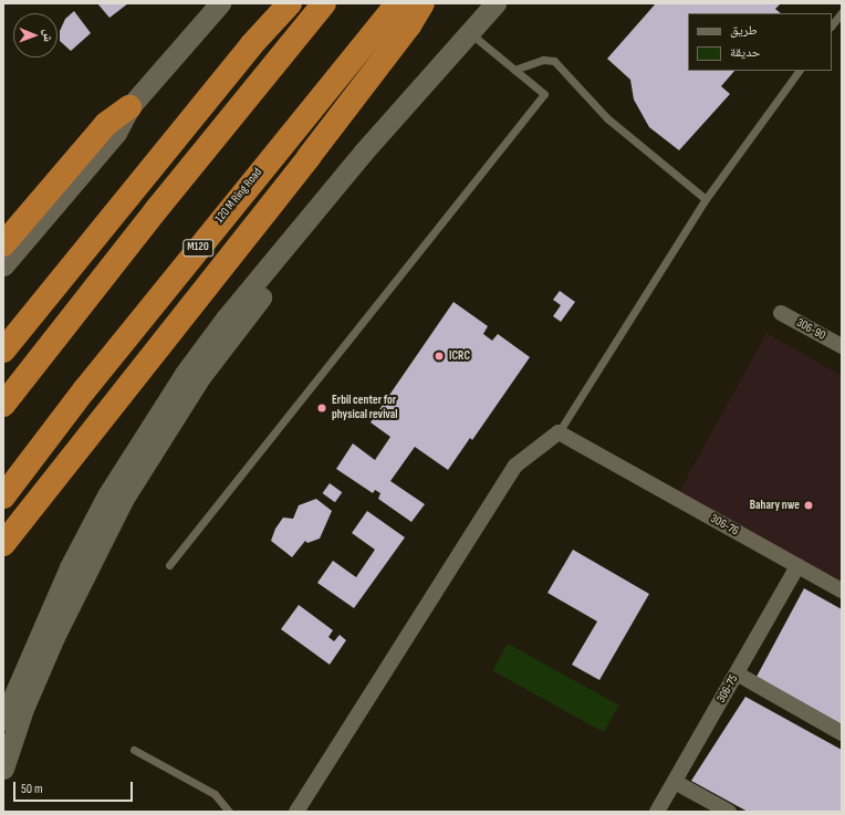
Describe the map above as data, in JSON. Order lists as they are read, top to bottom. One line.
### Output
{"streets":{"highway":["120 M Ring Road","M120"],"street":["306-90","306-76","306-75"]},"crossings":[["306-76","306-75"]],"places":["ICRC","Erbil center for physical revival","Bahary nwe"],"legend":["طريق","حديقة"],"scale_bar":"50 m","north":"right"}
